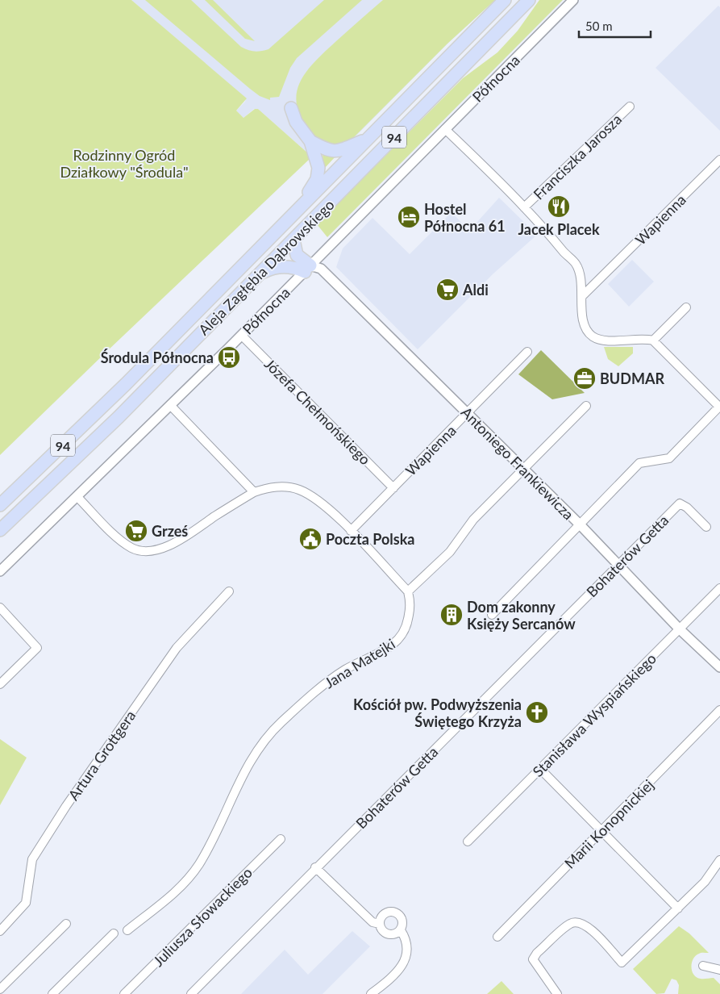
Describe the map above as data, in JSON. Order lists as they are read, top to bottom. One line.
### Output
{"streets":{"main road":["94","Aleja Zagłębia Dąbrowskiego"],"street":["Północna","Franciszka Jarosza","Wapienna","Józefa Chełmońskiego","Antoniego Frankiewicza","Bohaterów Getta","Jana Matejki","Stanisława Wyspiańskiego","Artura Grottgera","Marii Konopnickiej","Juliusza Słowackiego"]},"crossings":[["Północna","Józefa Chełmońskiego"],["Północna","Antoniego Frankiewicza"],["Wapienna","Józefa Chełmońskiego"],["Wapienna","Antoniego Frankiewicza"],["Antoniego Frankiewicza","Bohaterów Getta"],["Antoniego Frankiewicza","Stanisława Wyspiańskiego"]],"parks":["Rodzinny Ogród Działkowy \"Środula\""],"places":{"restaurant":["Jacek Placek"],"hotel":["Hostel Północna 61"],"supermarket":["Aldi","Grześ"],"bus stop":["Środula Północna"],"office":["BUDMAR"],"public building":["Poczta Polska"],"building":["Dom zakonny Księży Sercanów"],"church":["Kościół pw. Podwyższenia Świętego Krzyża"]},"scale_bar":"50 m"}
